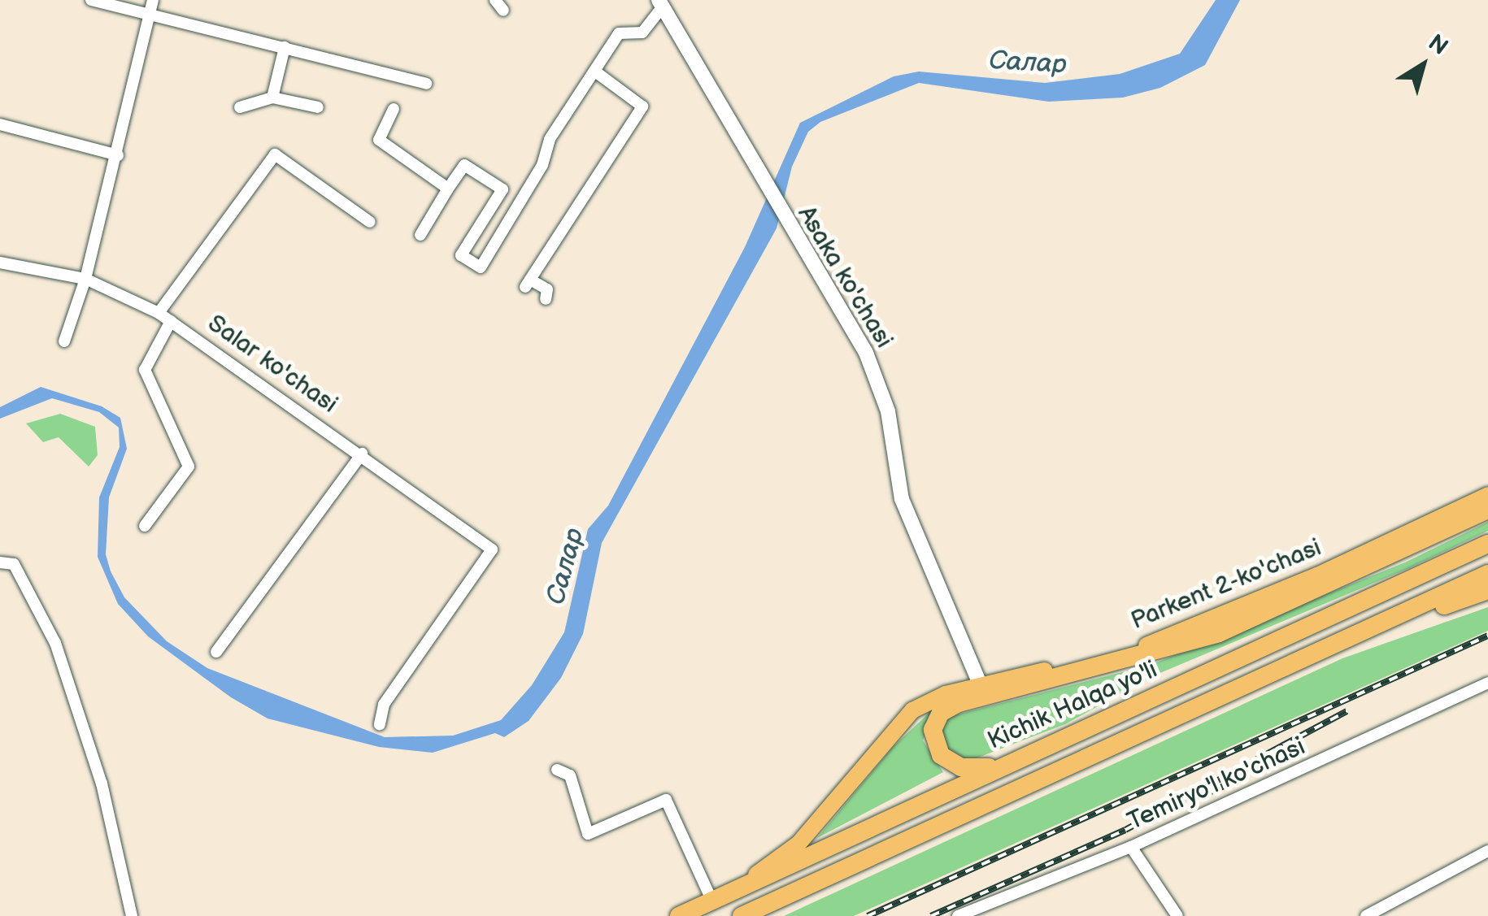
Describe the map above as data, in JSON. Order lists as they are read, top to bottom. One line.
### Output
{"streets":{"highway":["Kichik Halqa yo'li"],"main road":["Parkent 2-ko'chasi"],"street":["Asaka ko'chasi","Salar ko'chasi","Temiryo'l ko'chasi"]},"crossings":[["Asaka ko'chasi","Parkent 2-ko'chasi"],["Parkent 2-ko'chasi","Kichik Halqa yo'li"]],"water":["Салар"],"north":"top right"}
